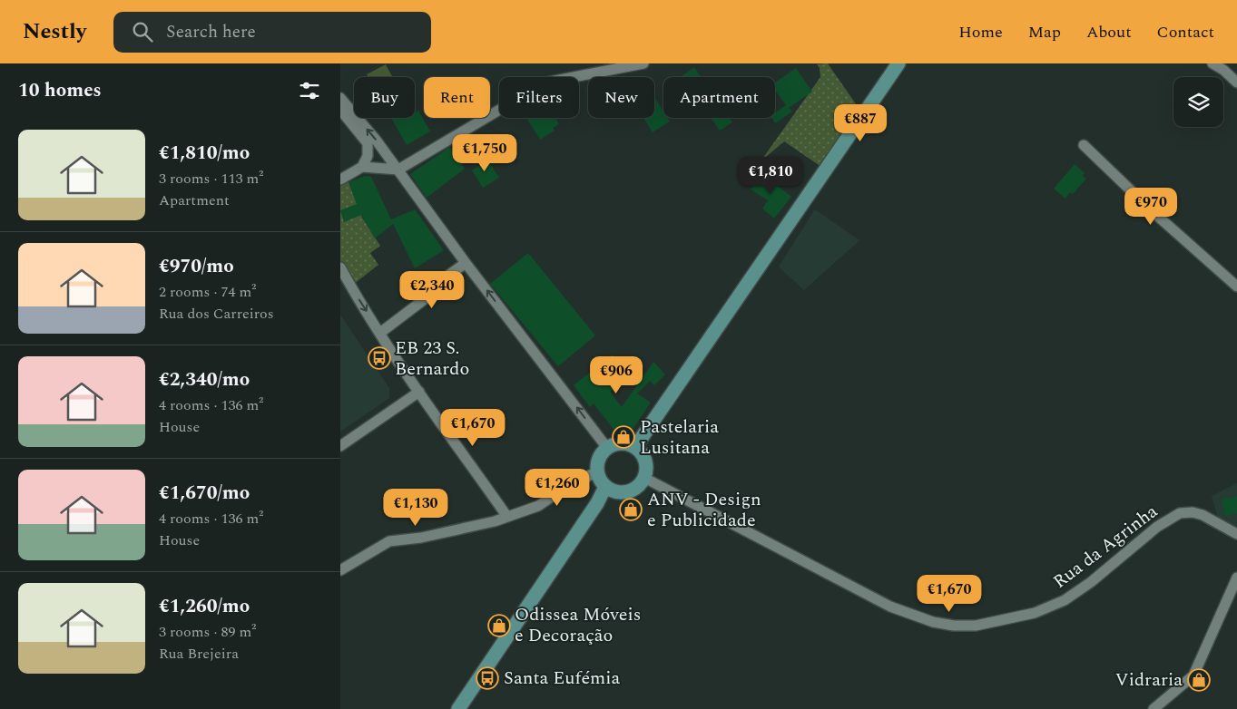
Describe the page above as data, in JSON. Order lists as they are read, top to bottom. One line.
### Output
{"streets":{"street":["Rua da Agrinha"]},"places":{"bus stop":["EB 23 S. Bernardo","Santa Eufémia"],"shop":["Pastelaria Lusitana","ANV - Design e Publicidade","Odissea Móveis e Decoração","Vidraria"]},"page":{"header":"Nestly","search":"Search here","nav":["Home","Map","About","Contact"],"heading":"10 homes","chip":["Buy","Rent","Filters","New","Apartment"],"price":["€887","€1,750","€1,810","€970","€2,340","€906","€1,670","€1,260","€1,130","€1,670"],"list":[{"name":"€1,810/mo","note":"3 rooms · 113 m² · Apartment"},{"name":"€970/mo","note":"2 rooms · 74 m² · Rua dos Carreiros"},{"name":"€2,340/mo","note":"4 rooms · 136 m² · House"},{"name":"€1,670/mo","note":"4 rooms · 136 m² · House"},{"name":"€1,260/mo","note":"3 rooms · 89 m² · Rua Brejeira"}]}}
